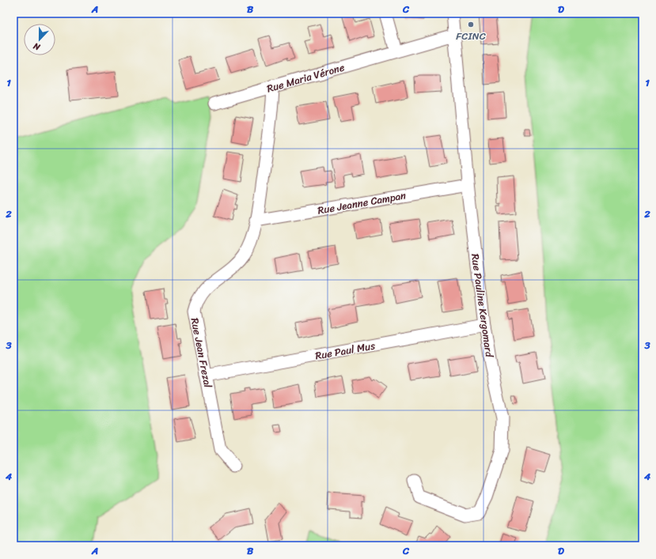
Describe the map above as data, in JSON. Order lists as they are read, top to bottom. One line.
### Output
{"streets":{"street":["Rue Maria Vérone","Rue Jeanne Campan","Rue Pauline Kergomard","Rue Paul Mus","Rue Jean Frezal"]},"crossings":[["Rue Maria Vérone","Rue Pauline Kergomard"],["Rue Maria Vérone","Rue Jean Frezal"],["Rue Jeanne Campan","Rue Pauline Kergomard"],["Rue Jeanne Campan","Rue Jean Frezal"],["Rue Pauline Kergomard","Rue Paul Mus"],["Rue Paul Mus","Rue Jean Frezal"]],"places":["FCINC"],"north":"bottom","grid":{"columns":["A","B","C","D"],"rows":["1","2","3","4"]}}
